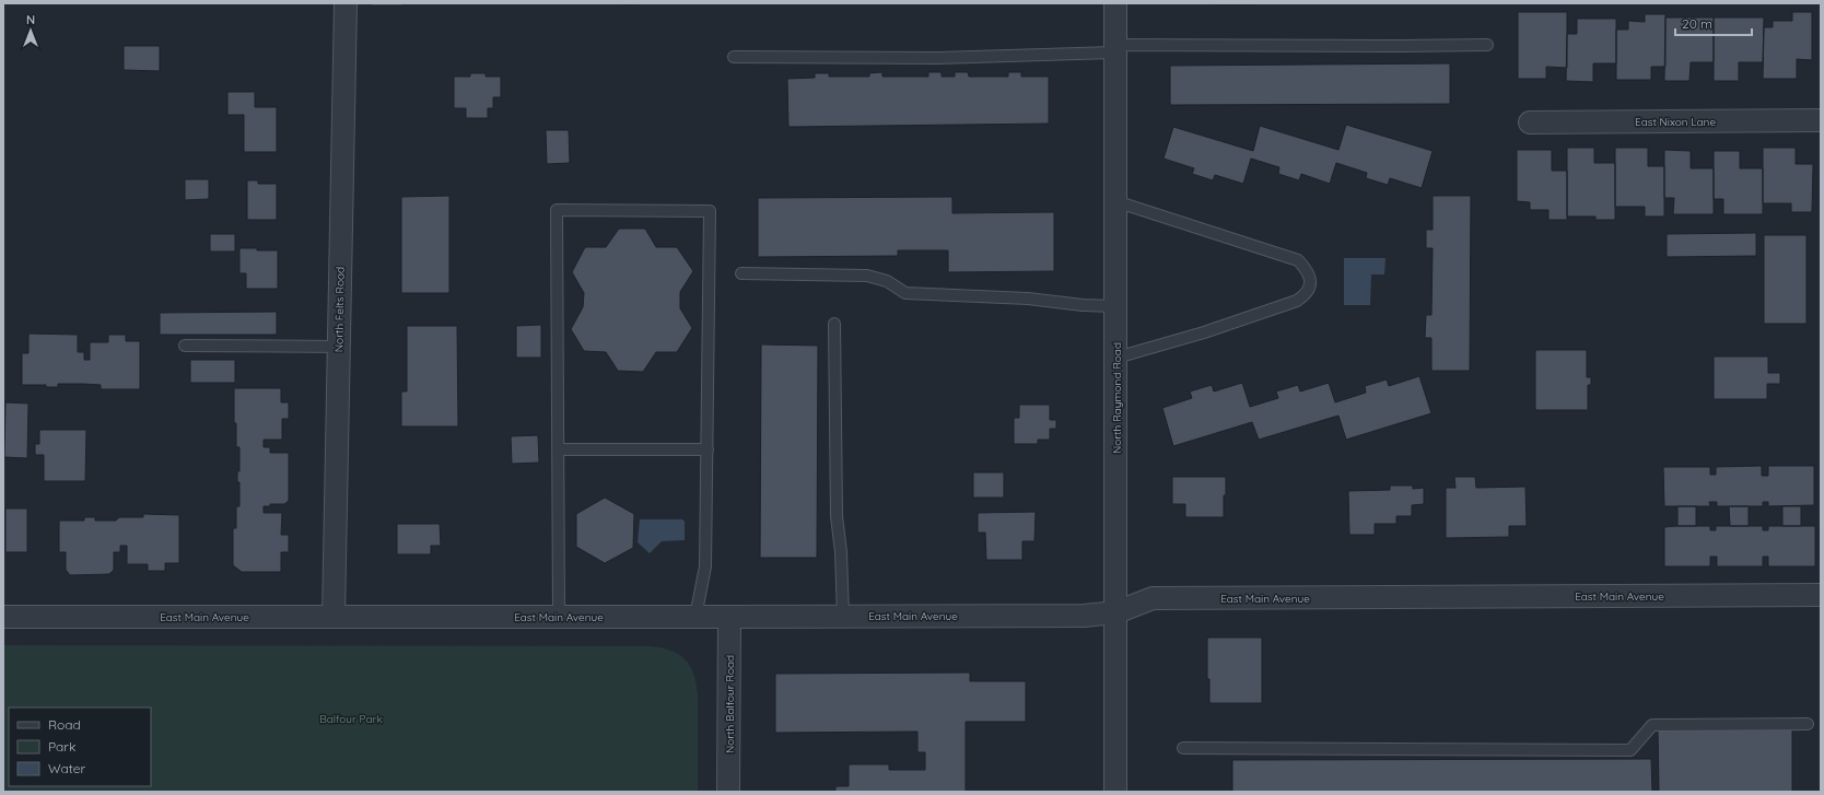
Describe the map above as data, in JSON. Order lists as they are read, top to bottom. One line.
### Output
{"streets":{"street":["East Nixon Lane","North Felts Road","North Raymond Road","East Main Avenue","North Balfour Road"]},"crossings":[["North Felts Road","East Main Avenue"],["North Raymond Road","East Main Avenue"],["East Main Avenue","North Balfour Road"]],"parks":["Balfour Park"],"legend":["Road","Park","Water"],"scale_bar":"20 m","north":"top"}
